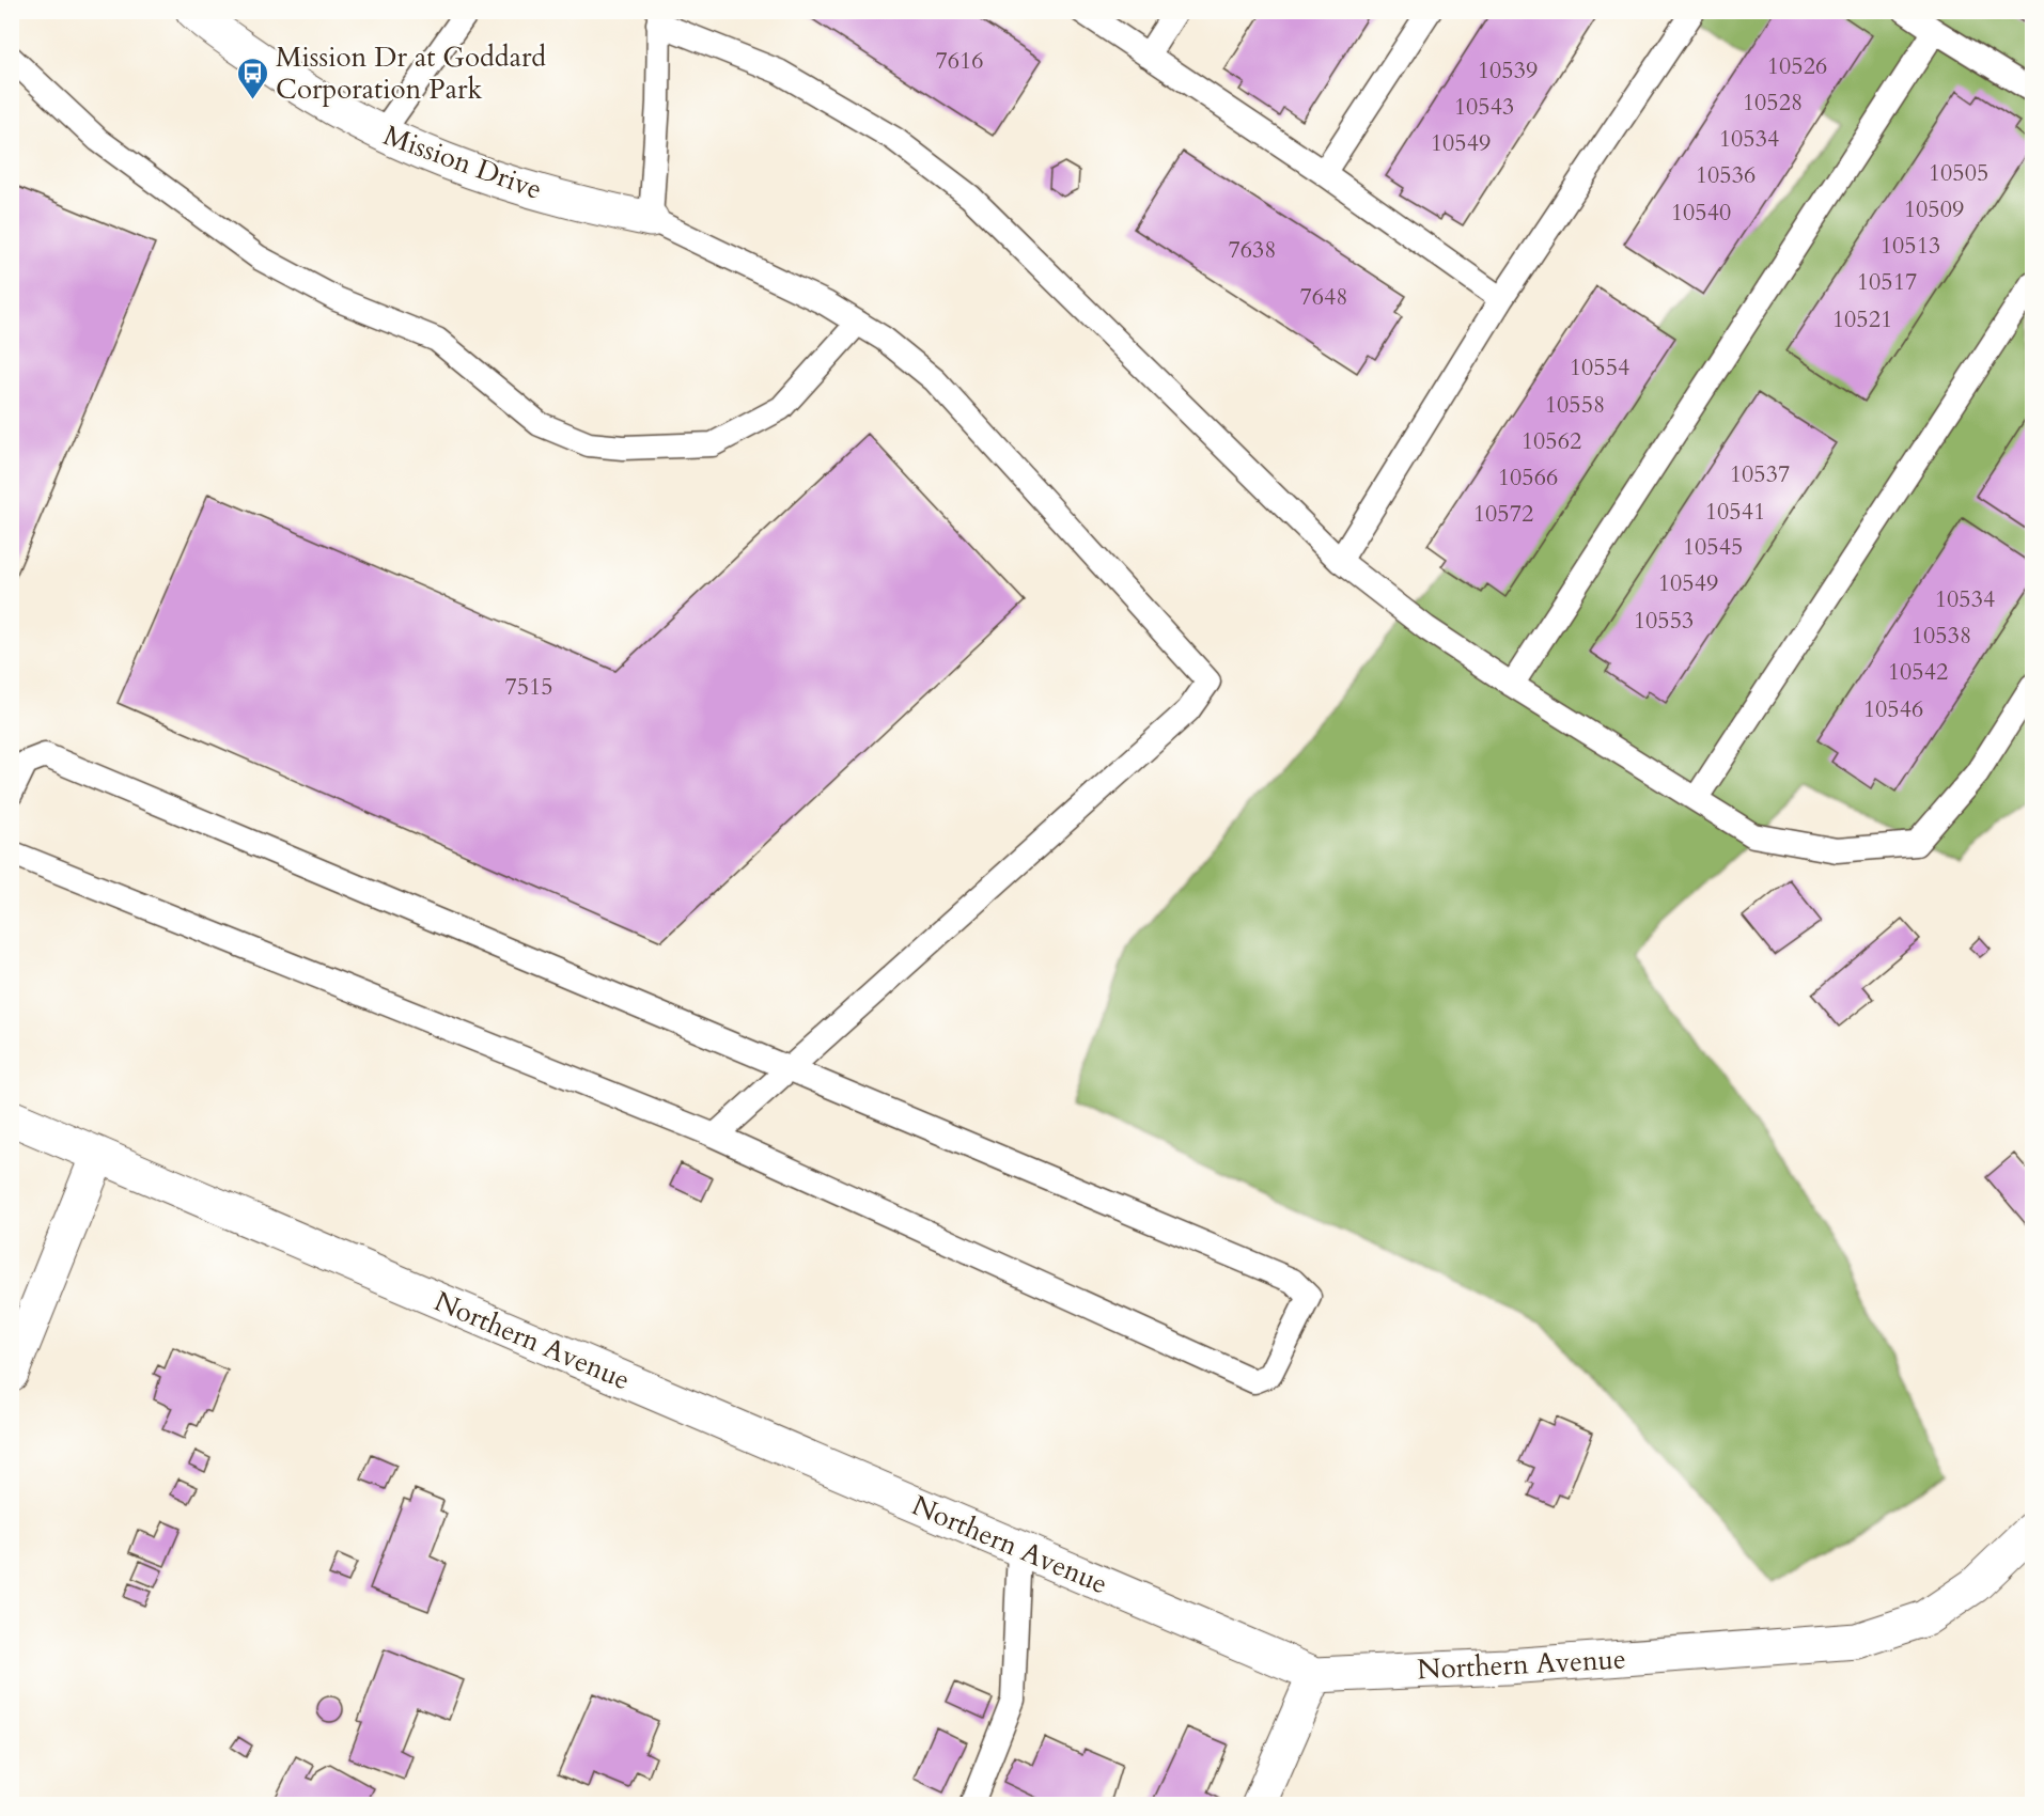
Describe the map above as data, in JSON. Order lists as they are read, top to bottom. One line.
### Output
{"streets":{"street":["Mission Drive","Northern Avenue"]},"places":{"bus stop":["Mission Dr at Goddard Corporation Park"]},"house_numbers":["7616","10526","10539","10528","10543","10534","10549","10505","10536","10509","10540","10513","7638","10517","7648","10521","10554","10558","10562","10537","10566","10541","10572","10545","10549","10534","10553","10538","10542","7515","10546"]}
